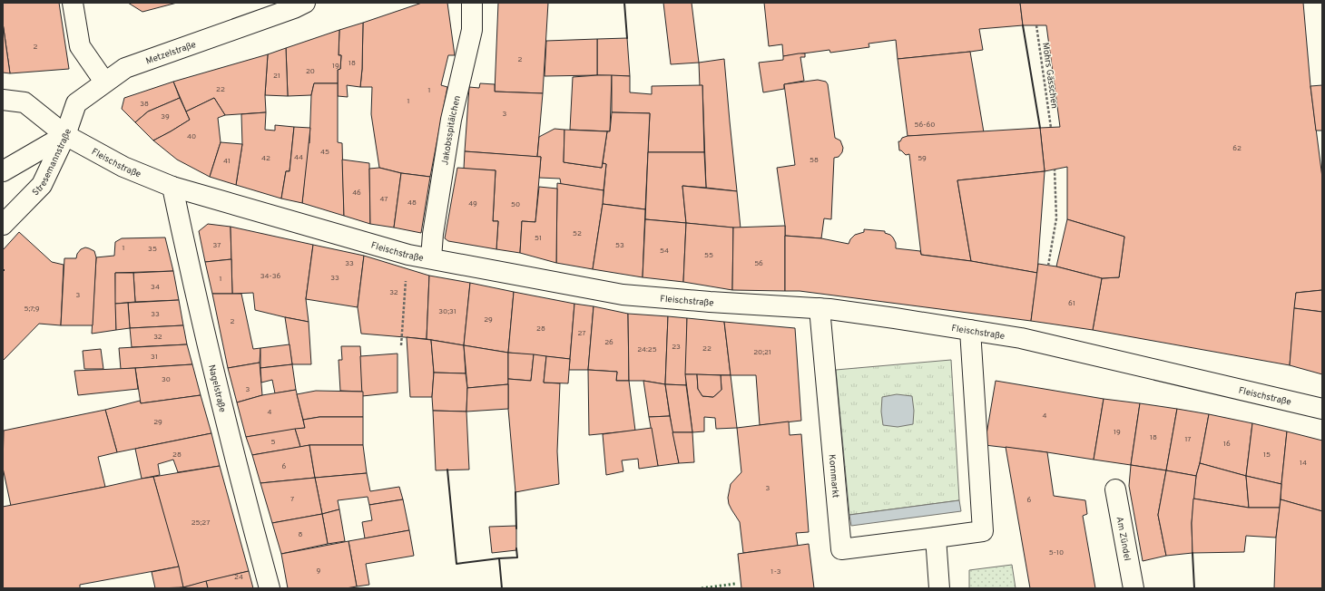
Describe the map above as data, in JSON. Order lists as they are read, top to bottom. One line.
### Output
{"streets":{"street":["Metzelstraße","Jakobsspitälchen","Fleischstraße","Stresemannstraße","Nagelstraße","Kornmarkt","Am Zündel"],"path":["Mohrs Gässchen"]},"crossings":[["Metzelstraße","Fleischstraße"],["Metzelstraße","Stresemannstraße"],["Jakobsspitälchen","Fleischstraße"],["Fleischstraße","Stresemannstraße"],["Fleischstraße","Nagelstraße"],["Fleischstraße","Kornmarkt"]],"house_numbers":["2","2","18","19","20","21","22","1","1","38","3","39","56-60","40","62","45","44","42","59","58","41","46","47","48","49","50","52","51","37","53","1","35","54","55","33","56","34-36","33","1","34","32","3","61","5;7;9","30;31","33","29","2","28","27","32","26","23","22","24:25","20;21","31","30","3","4","4","29","19","18","17","5","16","28","15","14","6","3","7","6","25;27","8","5-10","9","1-3","24"]}
